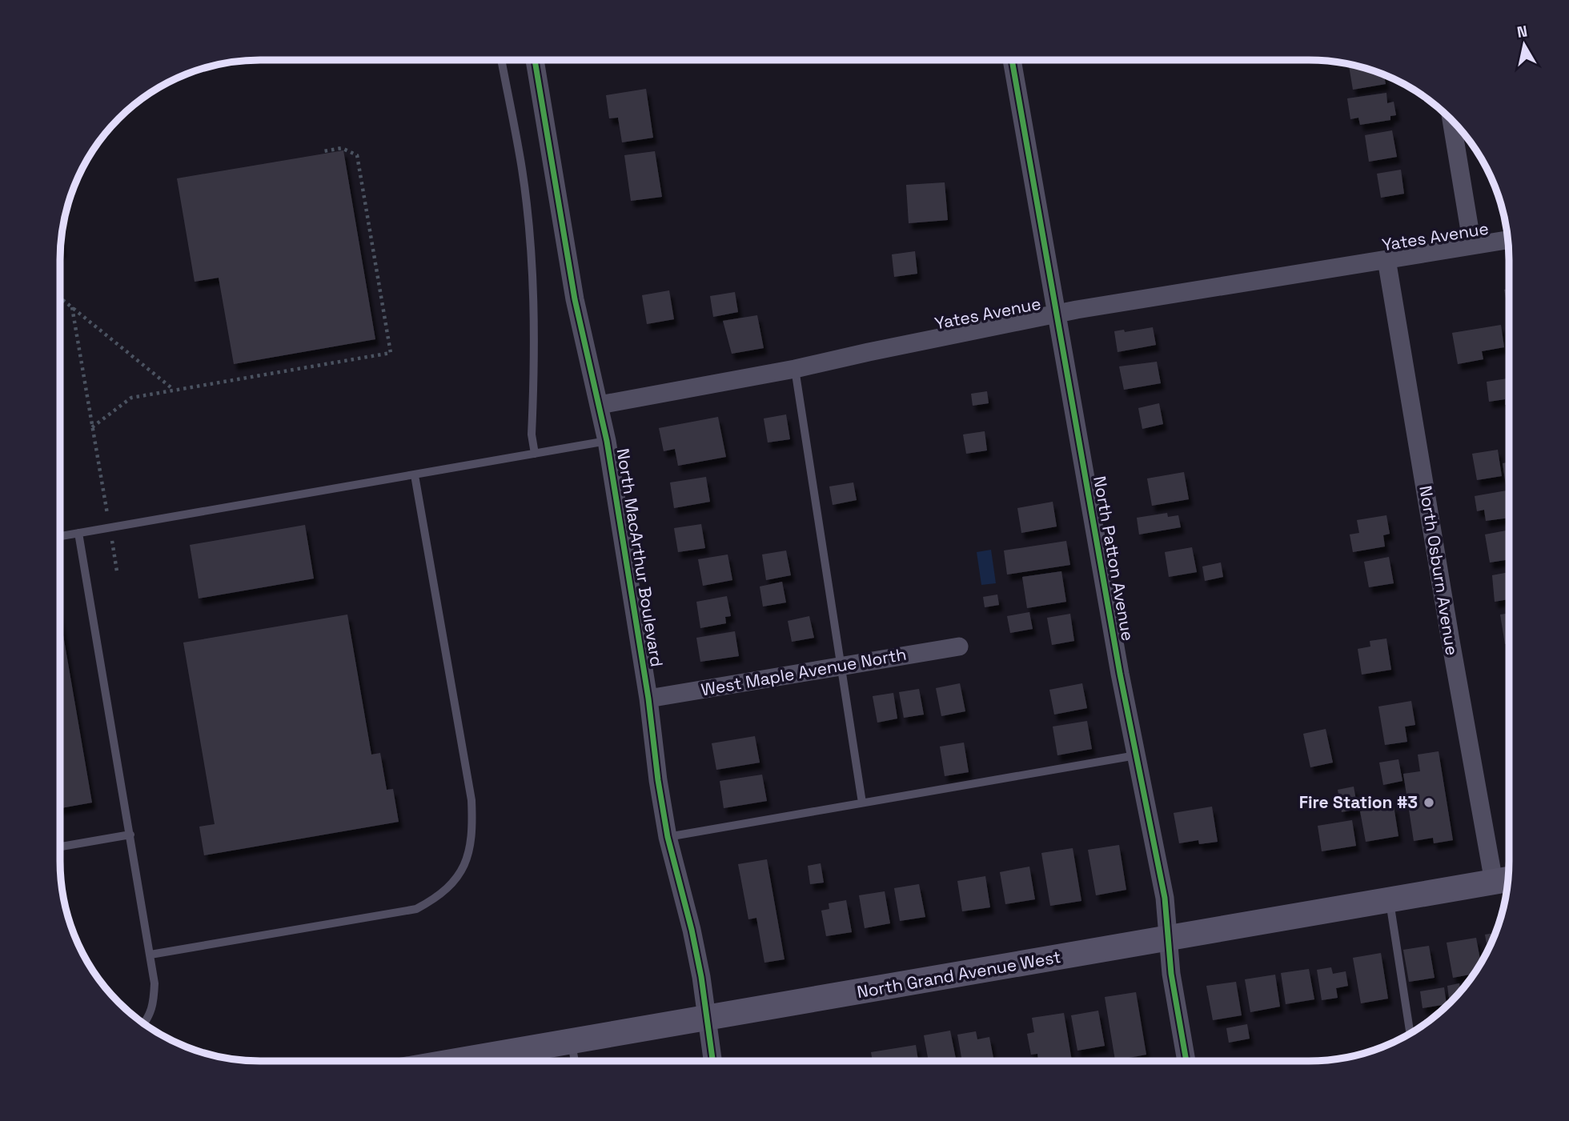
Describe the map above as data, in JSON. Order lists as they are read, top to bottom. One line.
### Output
{"streets":{"main road":["North Grand Avenue West"],"street":["Yates Avenue","North MacArthur Boulevard","North Patton Avenue","North Osburn Avenue","West Maple Avenue North"]},"crossings":[["Yates Avenue","North MacArthur Boulevard"],["Yates Avenue","North Patton Avenue"],["Yates Avenue","North Osburn Avenue"],["North MacArthur Boulevard","West Maple Avenue North"],["North MacArthur Boulevard","North Grand Avenue West"],["North Patton Avenue","North Grand Avenue West"],["North Osburn Avenue","North Grand Avenue West"]],"places":["Fire Station #3"],"north":"top"}
